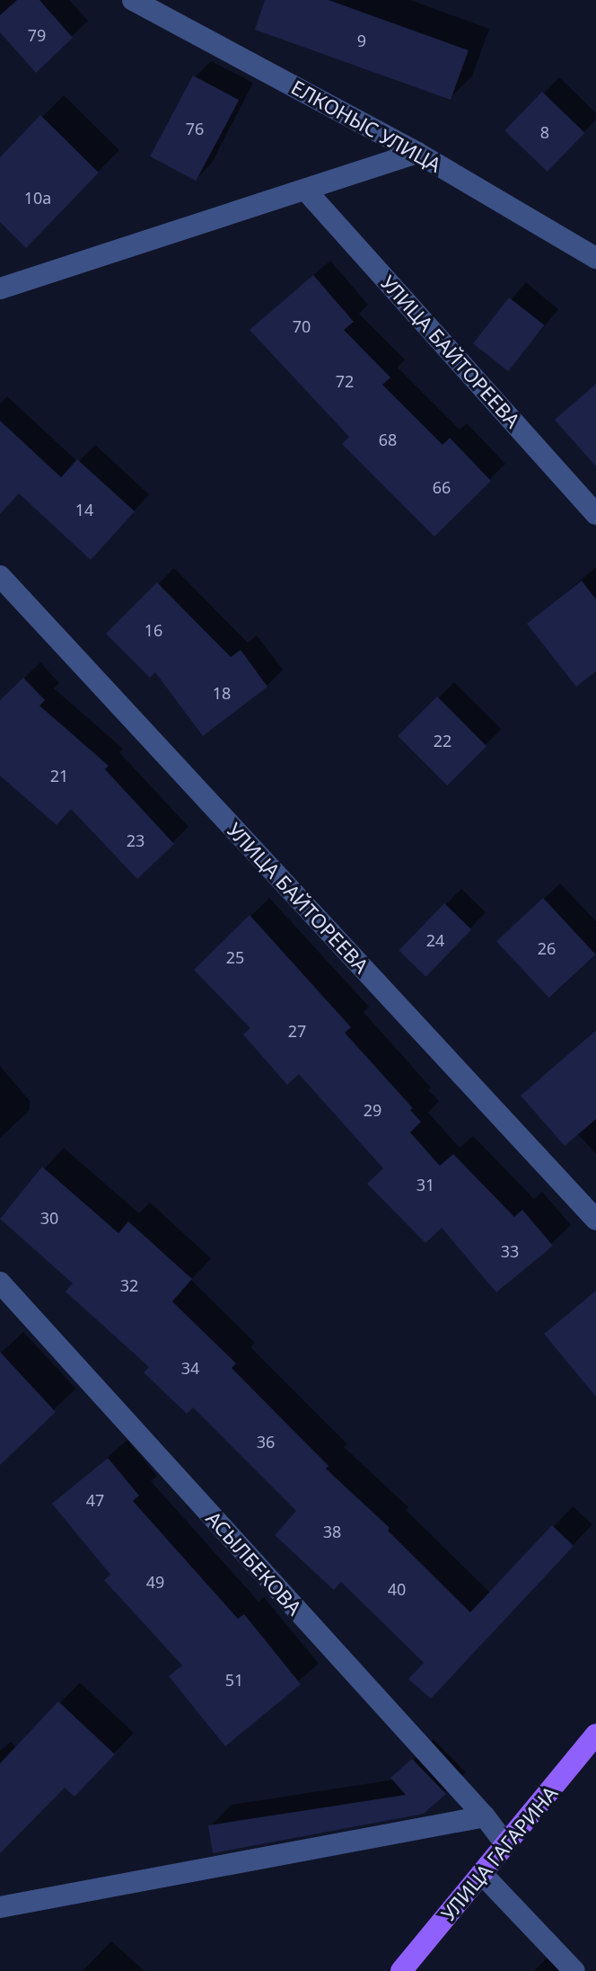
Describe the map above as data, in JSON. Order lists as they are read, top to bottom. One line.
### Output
{"streets":{"main road":["УЛИЦА ГАГАРИНА"],"street":["ЕЛКОНЫС УЛИЦА","УЛИЦА БАЙТОРЕЕВА","АСЫЛБЕКОВА"]},"crossings":[["АСЫЛБЕКОВА","УЛИЦА ГАГАРИНА"]],"house_numbers":["79","9","76","8","10а","70","72","68","66","14","16","18","22","21","23","24","26","25","27","29","31","30","33","32","34","36","47","38","49","40","51"]}
